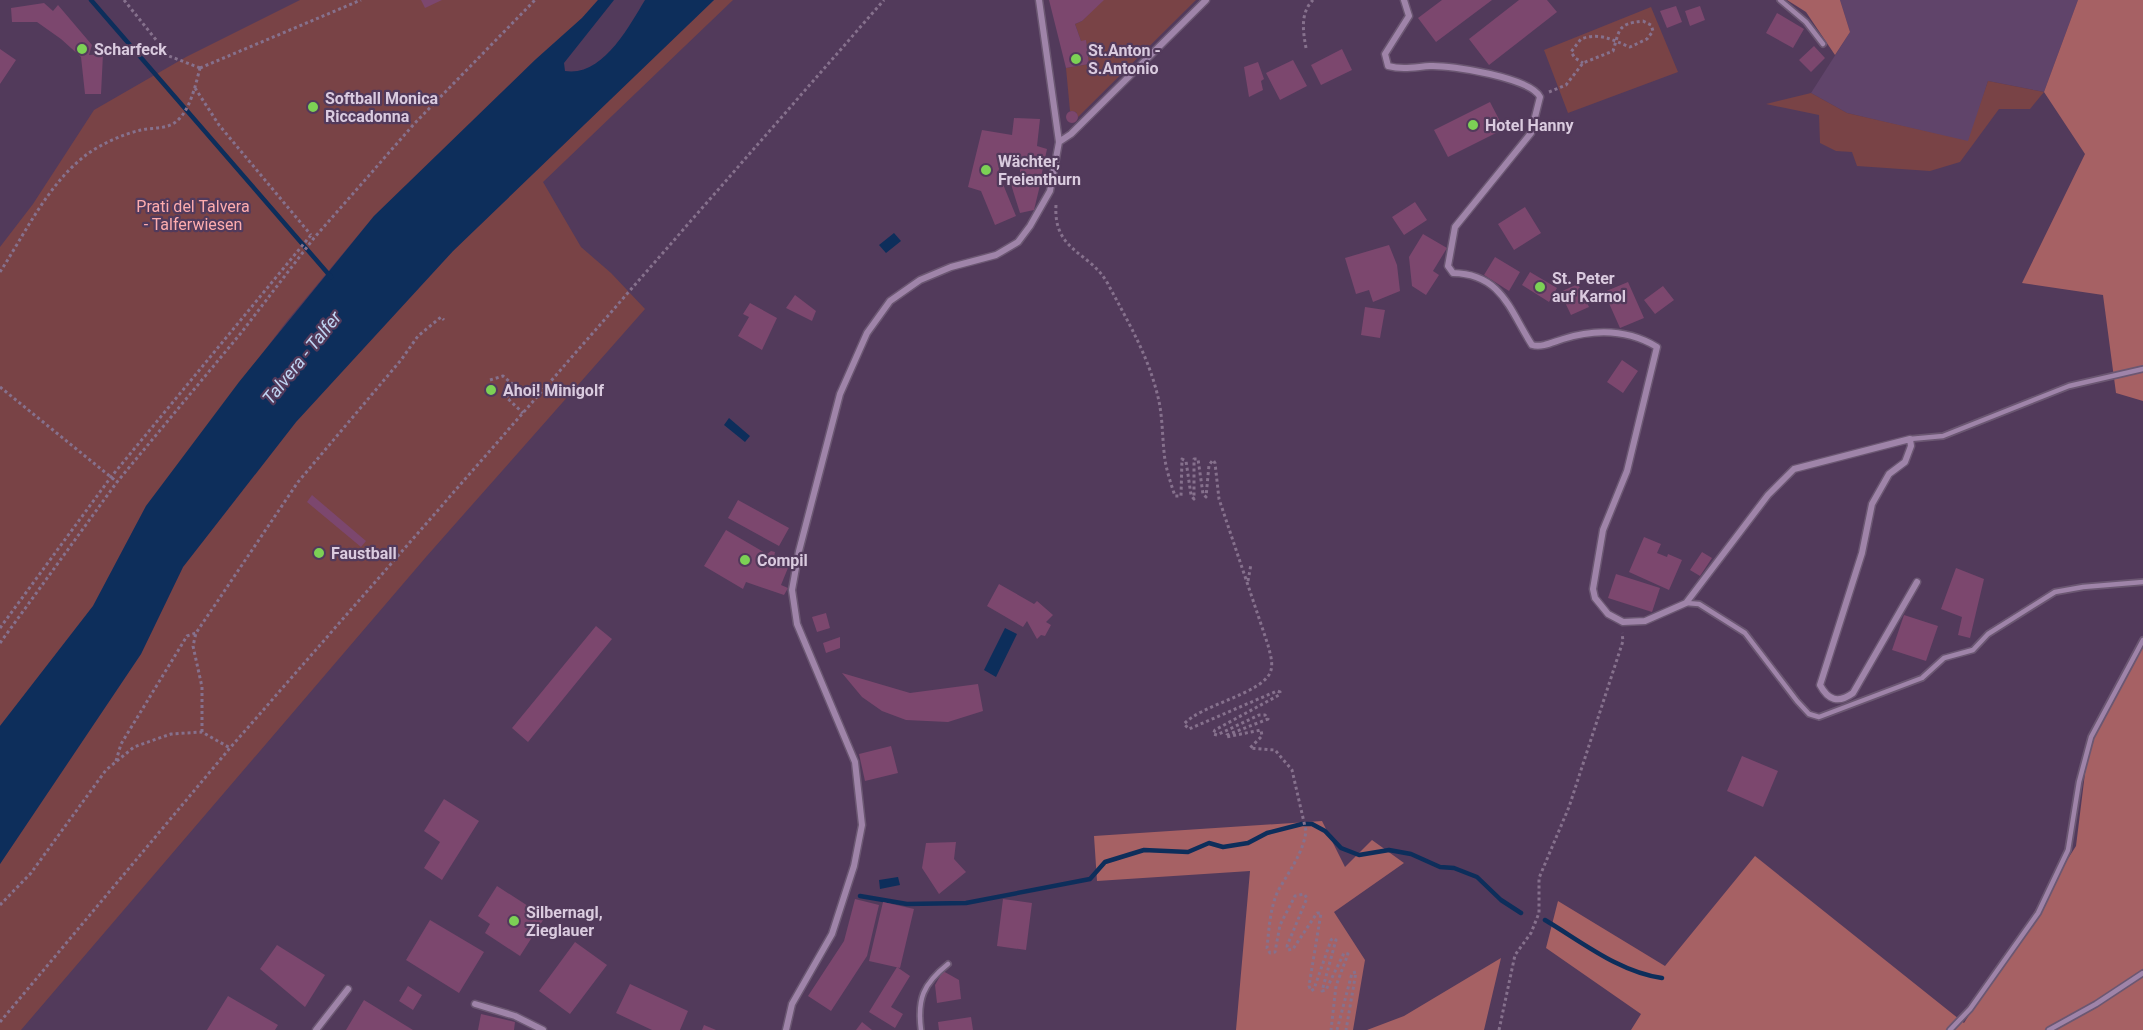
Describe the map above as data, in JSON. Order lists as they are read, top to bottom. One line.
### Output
{"water":["Talvera - Talfer"],"parks":["Prati del Talvera - Talferwiesen"],"places":["Scharfeck","St.Anton - S.Antonio","Softball Monica Riccadonna","Hotel Hanny","Wächter, Freienthurn","St. Peter auf Karnol","Ahoi! Minigolf","Faustball","Compil","Silbernagl, Zieglauer"]}
